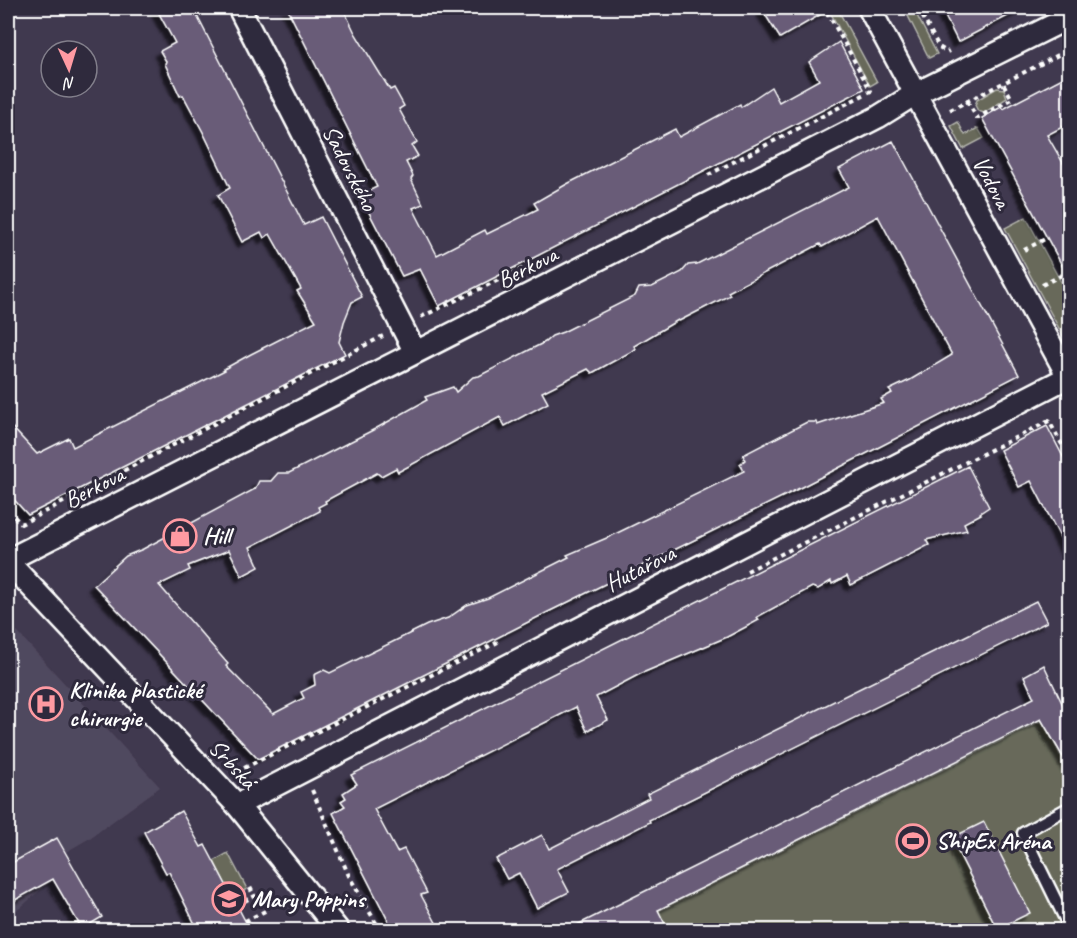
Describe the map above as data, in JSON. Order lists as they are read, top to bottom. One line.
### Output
{"streets":{"street":["Sadovského","Vodova","Berkova","Hutařova","Srbská"]},"crossings":[["Sadovského","Berkova"],["Vodova","Berkova"],["Vodova","Hutařova"],["Berkova","Srbská"],["Hutařova","Srbská"]],"places":{"shop":["Hill"],"hospital":["Klinika plastické chirurgie"],"sports":["ShipEx Aréna"],"school or university":["Mary Poppins"]},"north":"bottom"}
